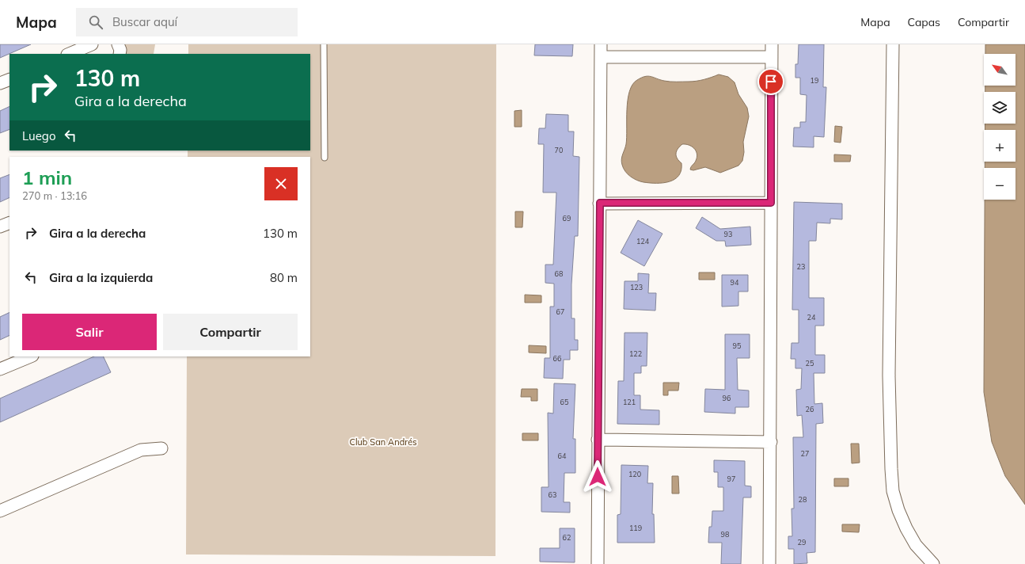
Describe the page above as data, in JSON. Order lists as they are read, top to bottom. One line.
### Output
{"parks":["Club San Andrés"],"house_numbers":["19","70","69","93","124","23","68","94","123","67","24","95","122","66","25","96","65","121","26","27","64","120","97","63","28","119","98","62","29"],"north":"top left","page":{"header":"Mapa","search":"Buscar aquí","nav":["Mapa","Capas","Compartir"],"map_buttons":["+","−"],"turn":["130 m","Gira a la derecha"],"then":"Luego","heading":["1 min","270 m · 13:16"],"list":[{"name":"Gira a la derecha","value":"130 m"},{"name":"Gira a la izquierda","value":"80 m"}],"buttons":["Salir","Compartir"]}}
